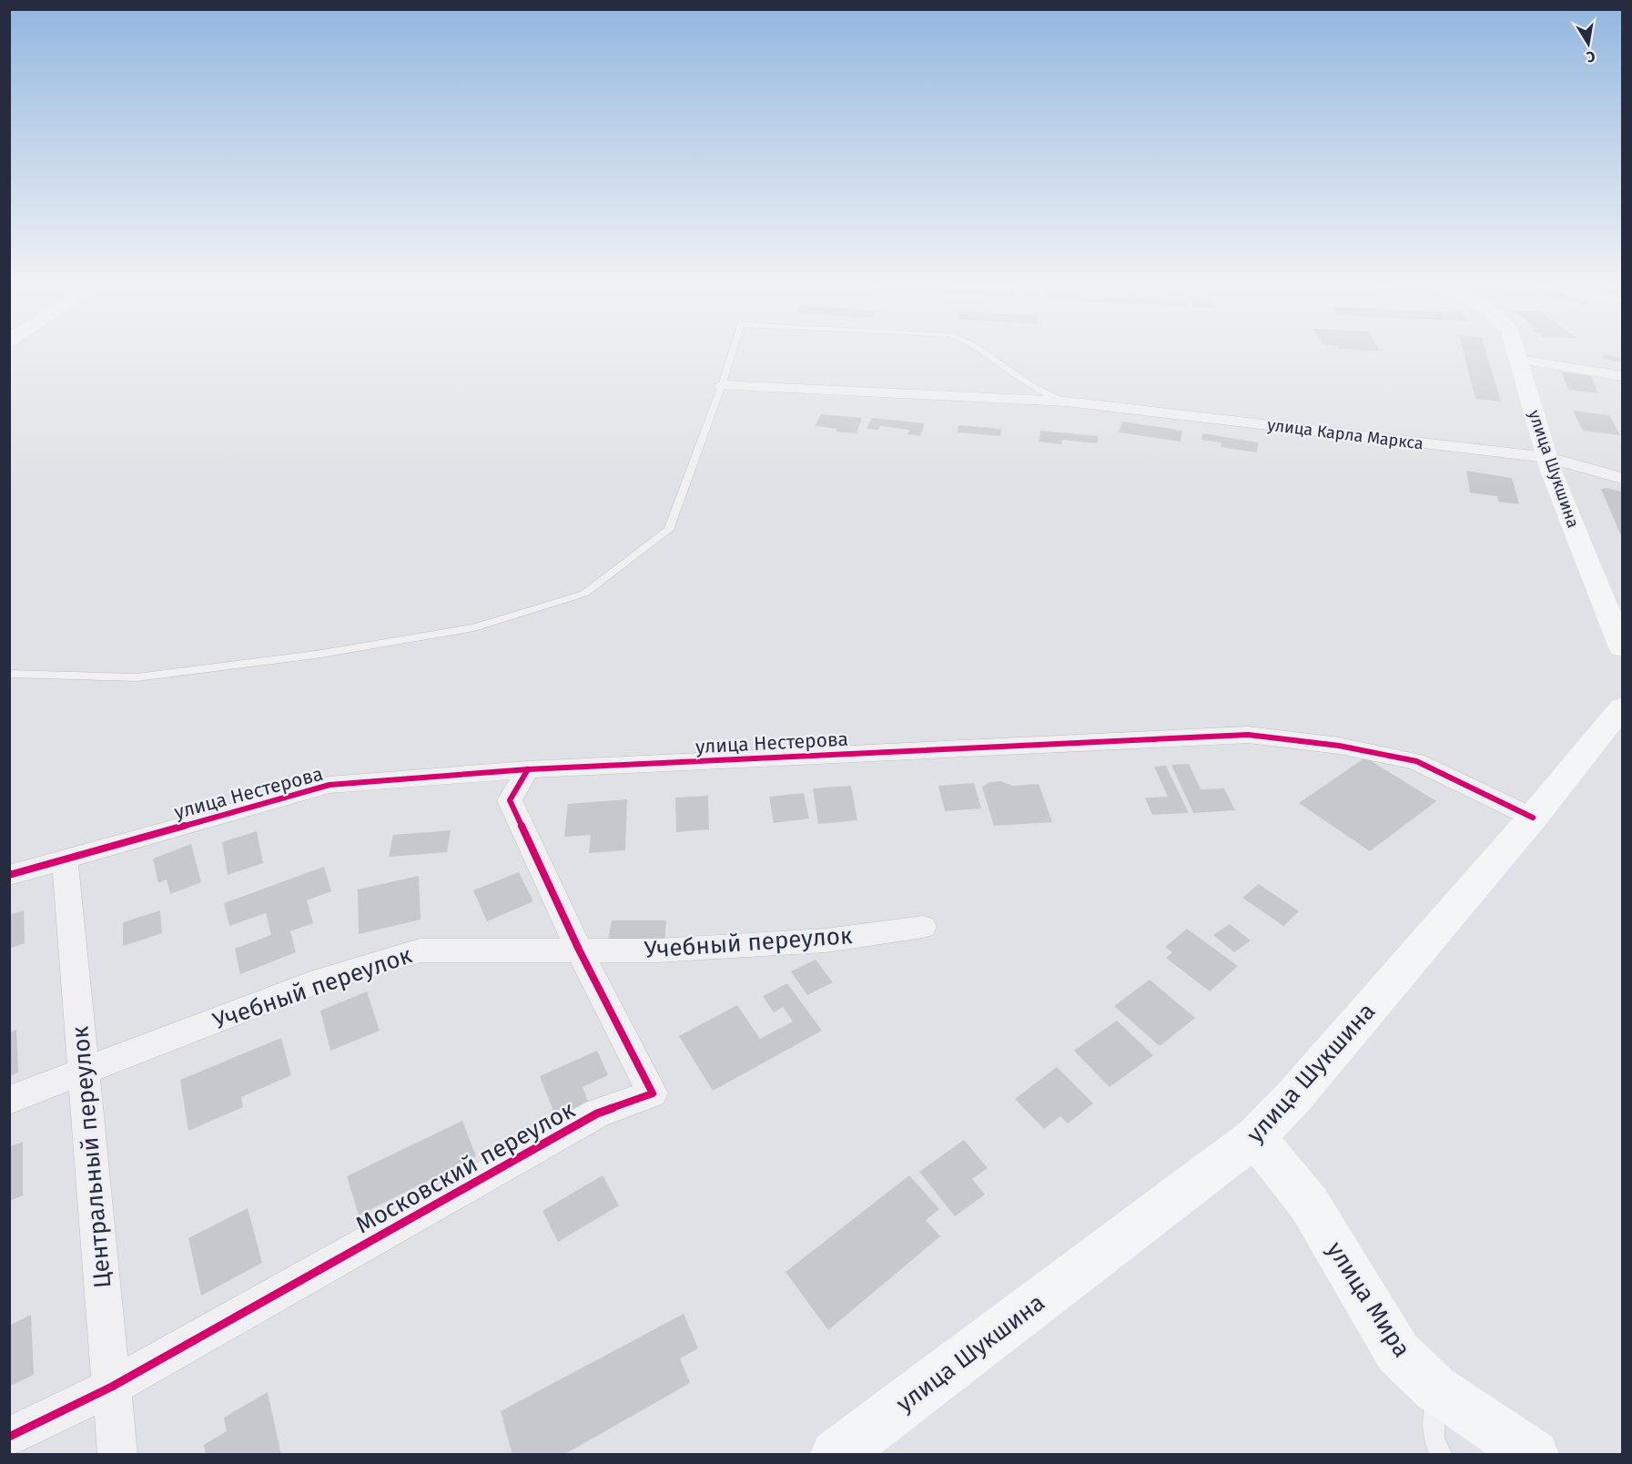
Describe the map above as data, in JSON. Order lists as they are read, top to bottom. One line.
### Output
{"streets":{"street":["улица Карла Маркса","улица Шукшина","улица Нестерова","Учебный переулок","Центральный переулок","Московский переулок","улица Мира"]},"crossings":[["улица Карла Маркса","улица Шукшина"],["улица Шукшина","улица Нестерова"],["улица Шукшина","улица Мира"],["улица Нестерова","Центральный переулок"],["улица Нестерова","Московский переулок"],["Учебный переулок","Центральный переулок"],["Учебный переулок","Московский переулок"],["Центральный переулок","Московский переулок"]],"north":"bottom"}
